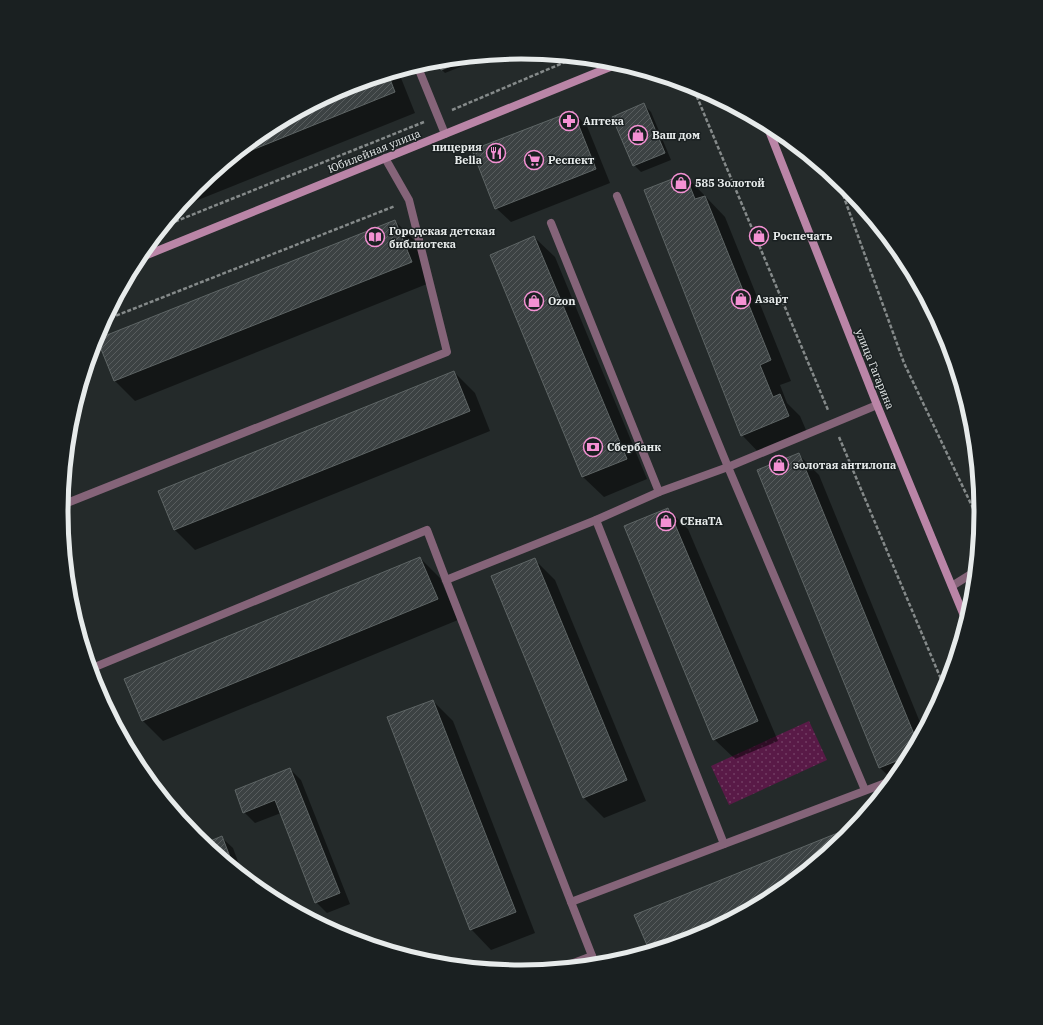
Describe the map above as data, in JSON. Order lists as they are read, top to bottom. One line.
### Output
{"streets":{"main road":["Юбилейная улица","улица Гагарина"]},"places":{"pharmacy":["Аптека"],"shop":["Ваш дом","585 Золотой","Роспечать","Азарт","Ozon","золотая антилопа","СЕнаТА"],"restaurant":["пицерия Bella"],"supermarket":["Респект"],"library":["Городская детская библиотека"],"bank":["Сбербанк"]}}
